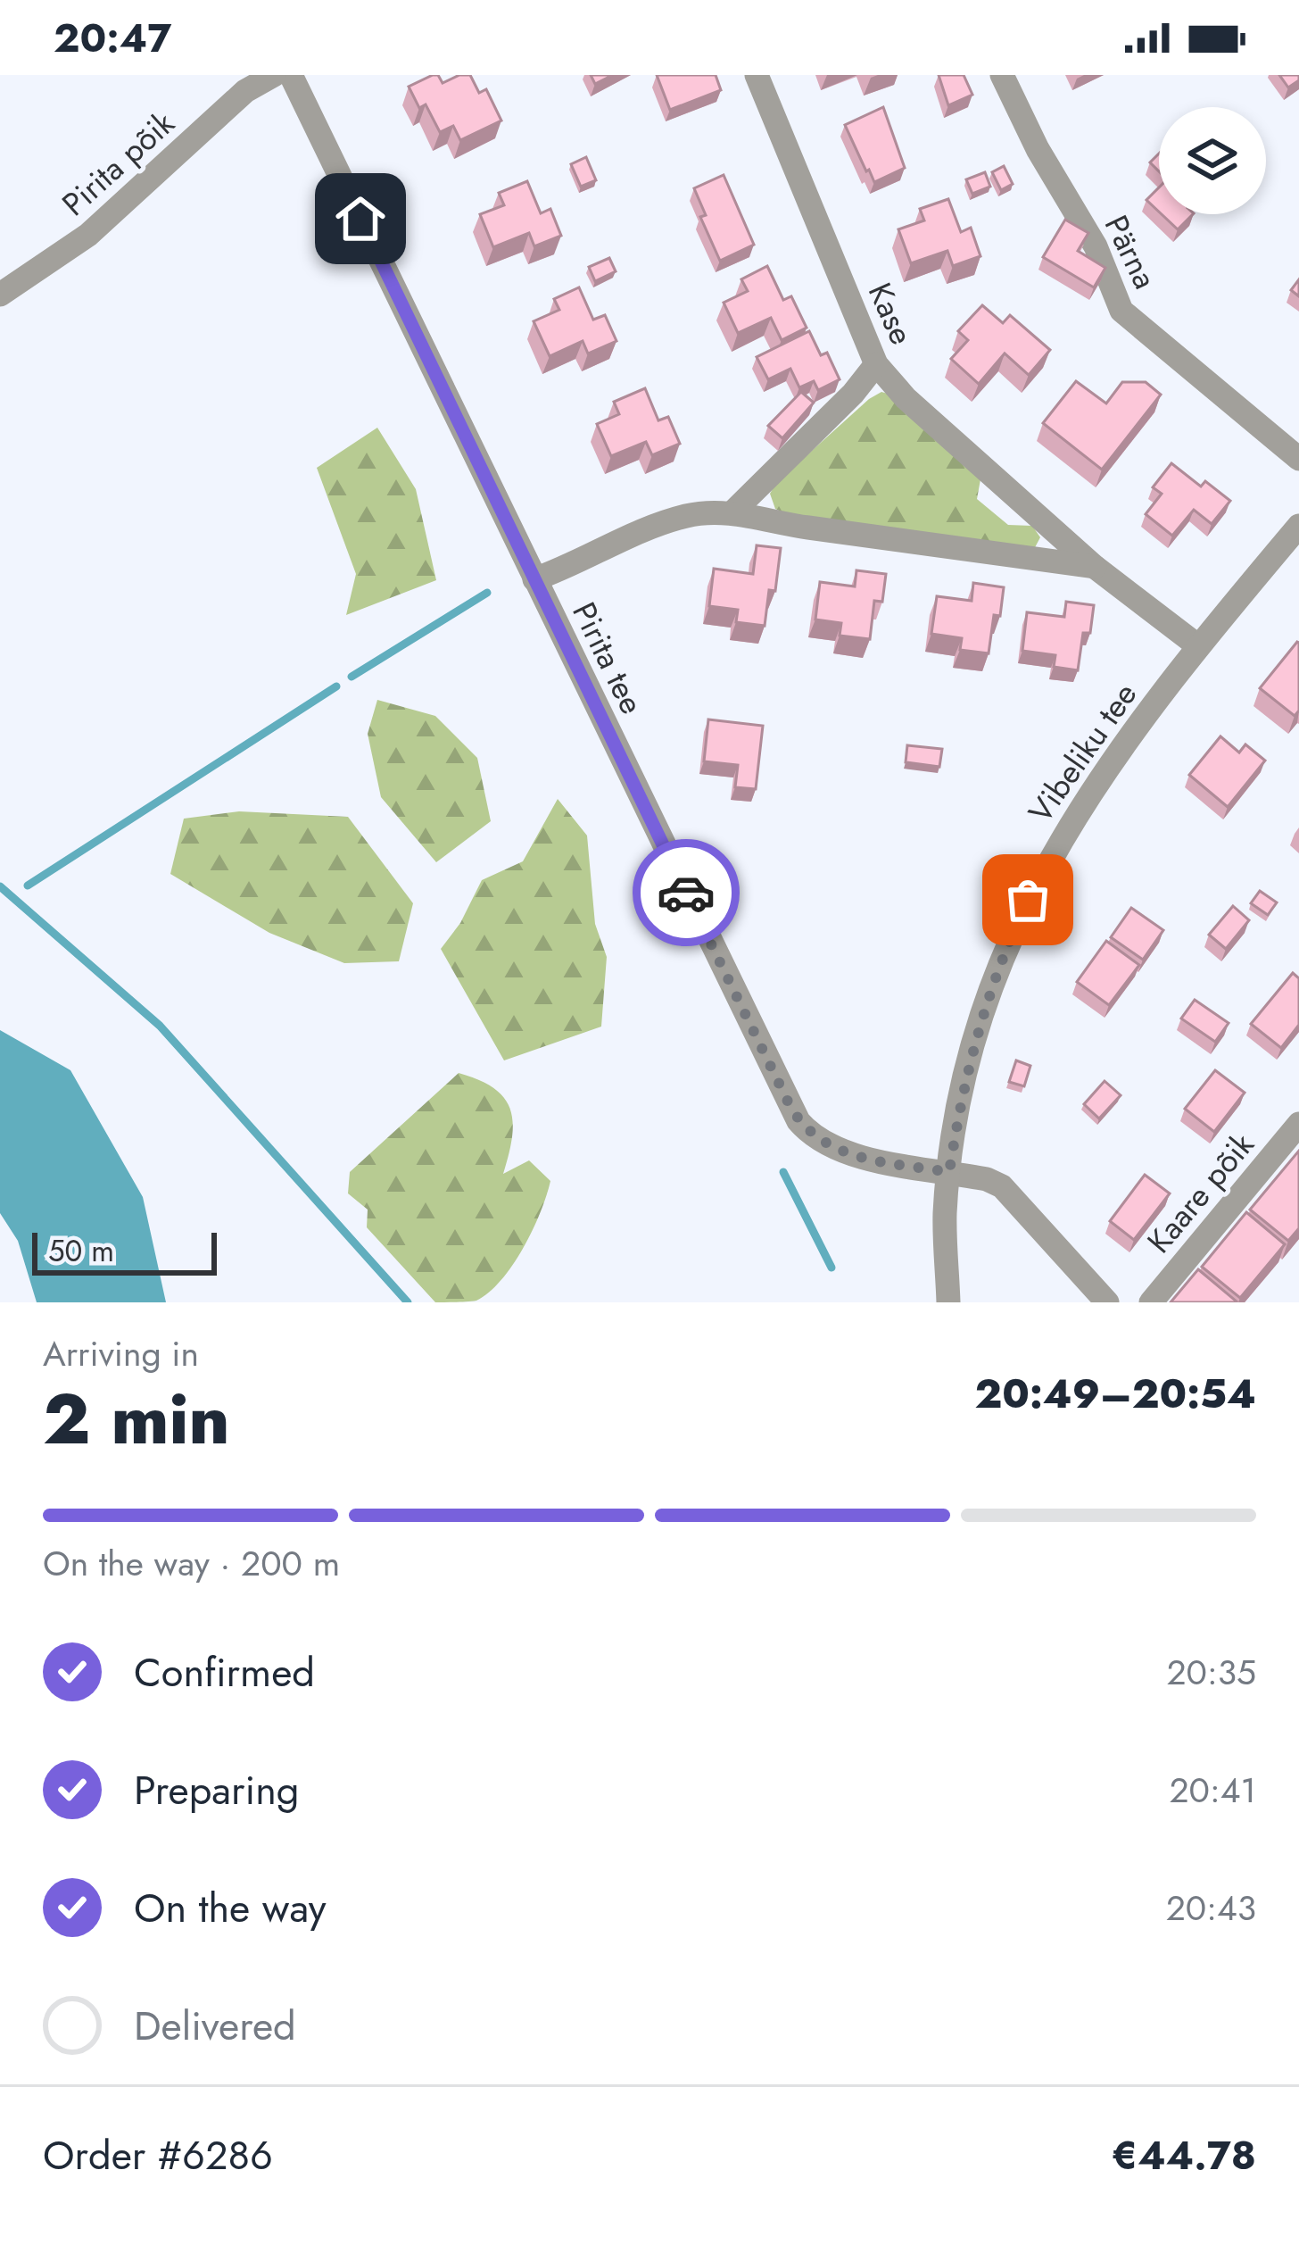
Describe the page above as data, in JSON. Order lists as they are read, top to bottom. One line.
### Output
{"streets":{"street":["Pirita põik","Pärna","Kase","Pirita tee","Vibeliku tee","Kaare põik"]},"crossings":[["Kase","Vibeliku tee"],["Pirita tee","Vibeliku tee"]],"scale_bar":"50 m","page":{"status":"20:47","scale":"50 m","heading":["2 min","Arriving in","20:49–20:54"],"panel":["Order #6286","€44.78"],"bar":"On the way · 200 m","list":[["Confirmed","20:35"],["Preparing","20:41"],["On the way","20:43"],"Delivered"]}}
